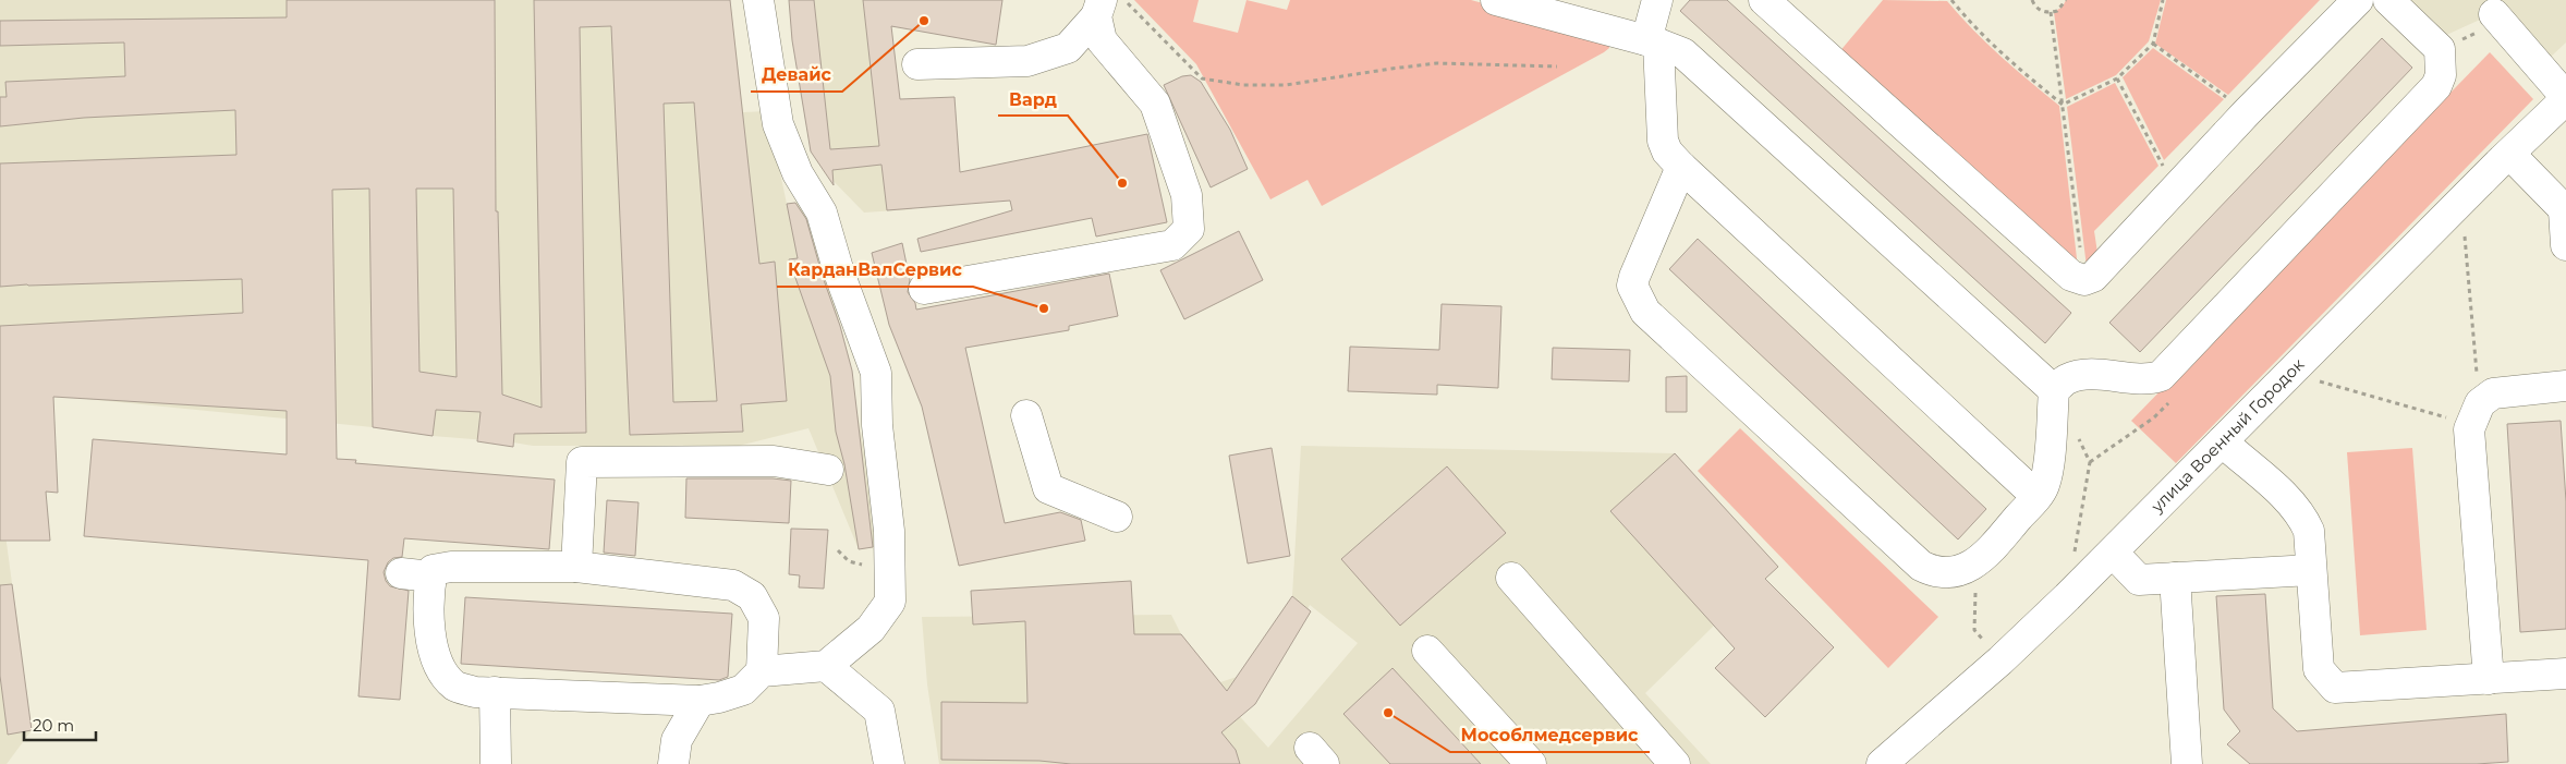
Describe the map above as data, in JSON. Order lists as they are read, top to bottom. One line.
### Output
{"streets":{"street":["улица Военный Городок"]},"places":["Девайс","Вард","КарданВалСервис","Мособлмедсервис"],"scale_bar":"20 m"}
